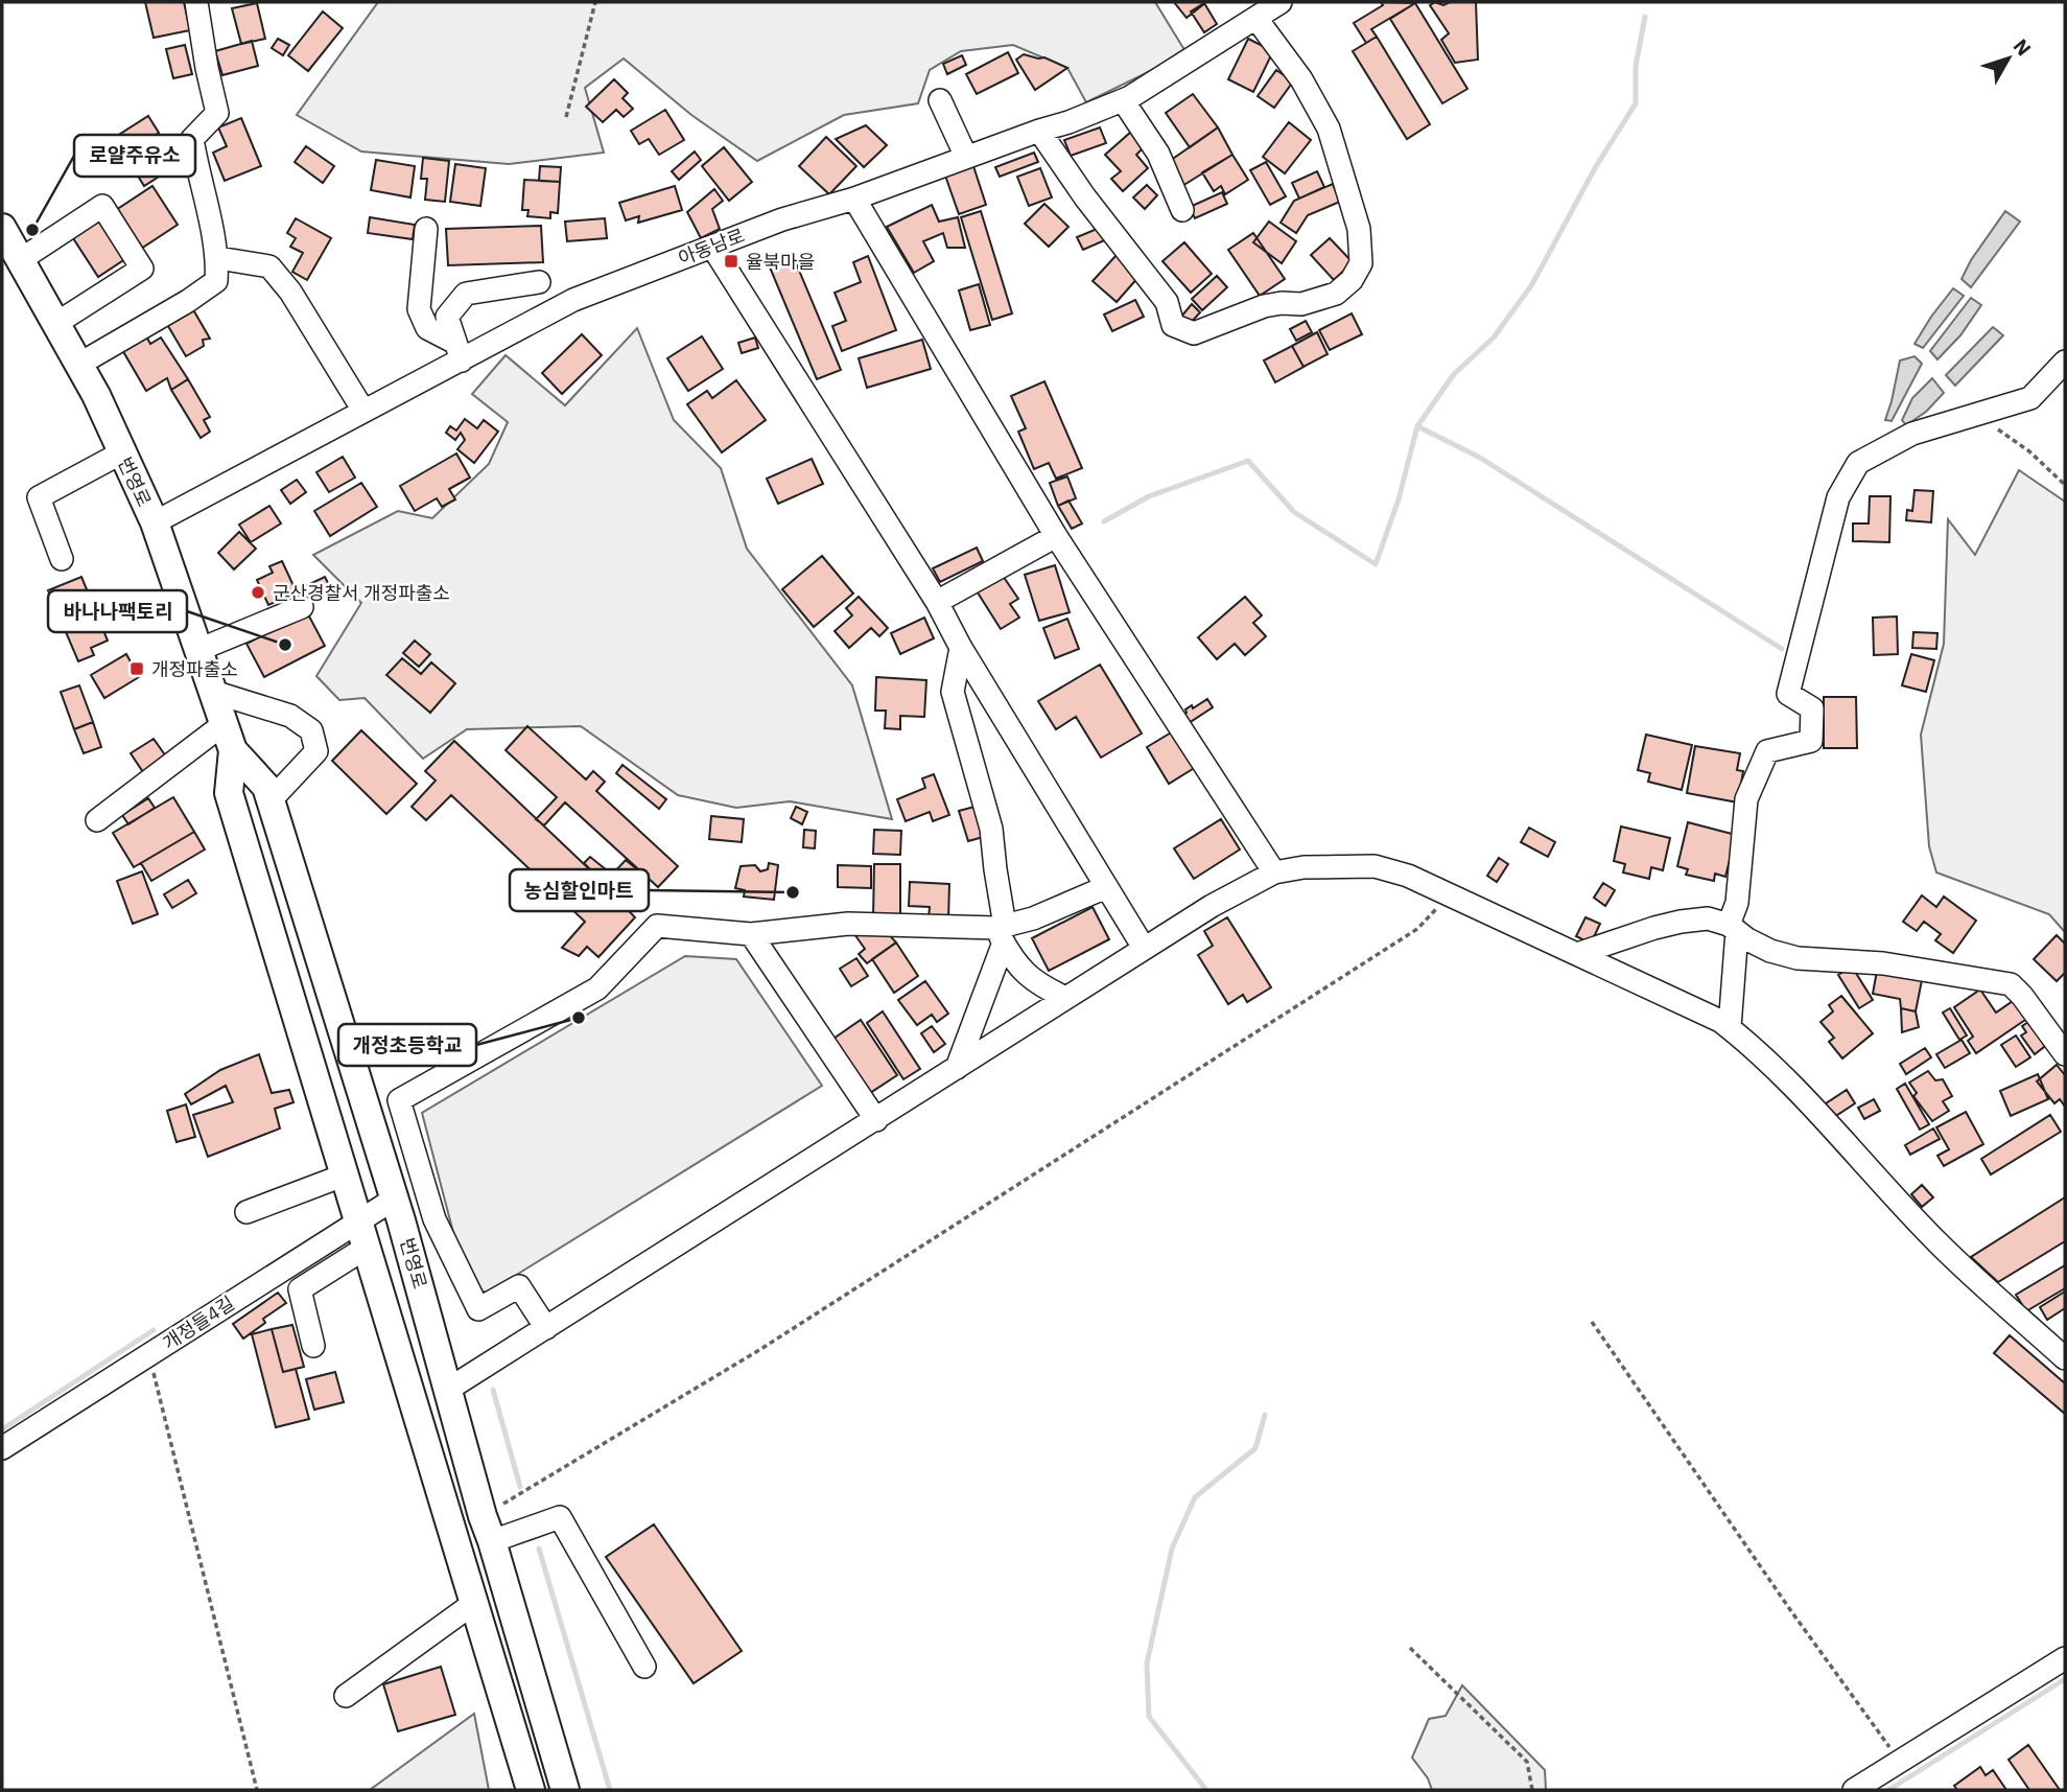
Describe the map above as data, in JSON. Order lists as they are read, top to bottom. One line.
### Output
{"streets":{"main road":["번영로"],"street":["아동남로","개정들4길"]},"crossings":[["아동남로","번영로"],["번영로","개정들4길"]],"places":{"other":["로얄주유소","군산경찰서 개정파출소","바나나팩토리","농심할인마트","개정초등학교"],"transit":["율북마을","개정파출소"]},"north":"top right"}
